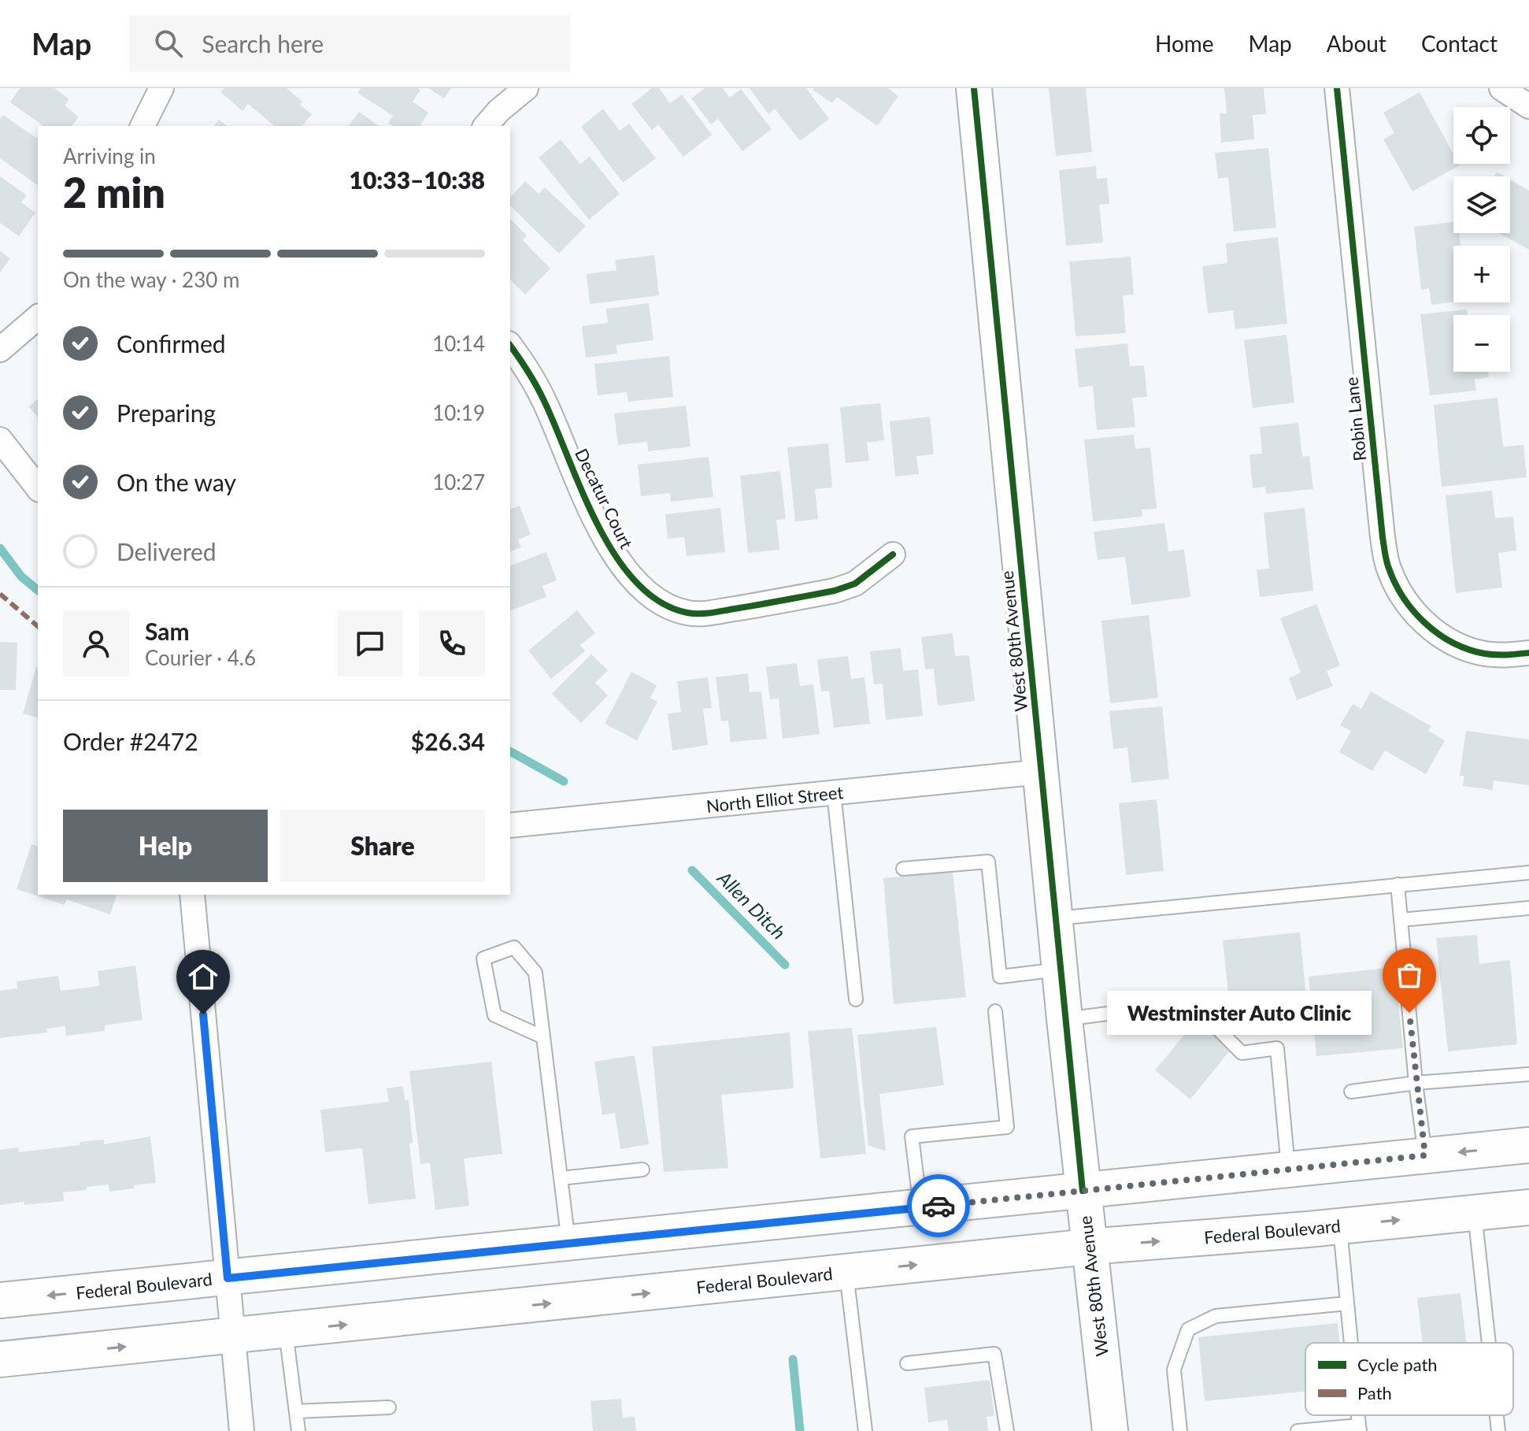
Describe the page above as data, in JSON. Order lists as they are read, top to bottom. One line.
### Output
{"streets":{"main road":["West 80th Avenue","Federal Boulevard"],"street":["Robin Lane","Decatur Court","North Elliot Street"]},"crossings":[["West 80th Avenue","North Elliot Street"],["West 80th Avenue","Federal Boulevard"]],"water":["Allen Ditch"],"places":["Westminster Auto Clinic"],"legend":["Cycle path","Path"],"page":{"header":"Map","search":"Search here","nav":["Home","Map","About","Contact"],"map_buttons":["+","−"],"heading":["2 min","Arriving in","10:33–10:38"],"panel":["Sam","Courier · 4.6","Order #2472","$26.34"],"bar":"On the way · 230 m","list":[["Confirmed","10:14"],["Preparing","10:19"],["On the way","10:27"],"Delivered"],"buttons":["Help","Share"],"bubble":"Westminster Auto Clinic"}}
